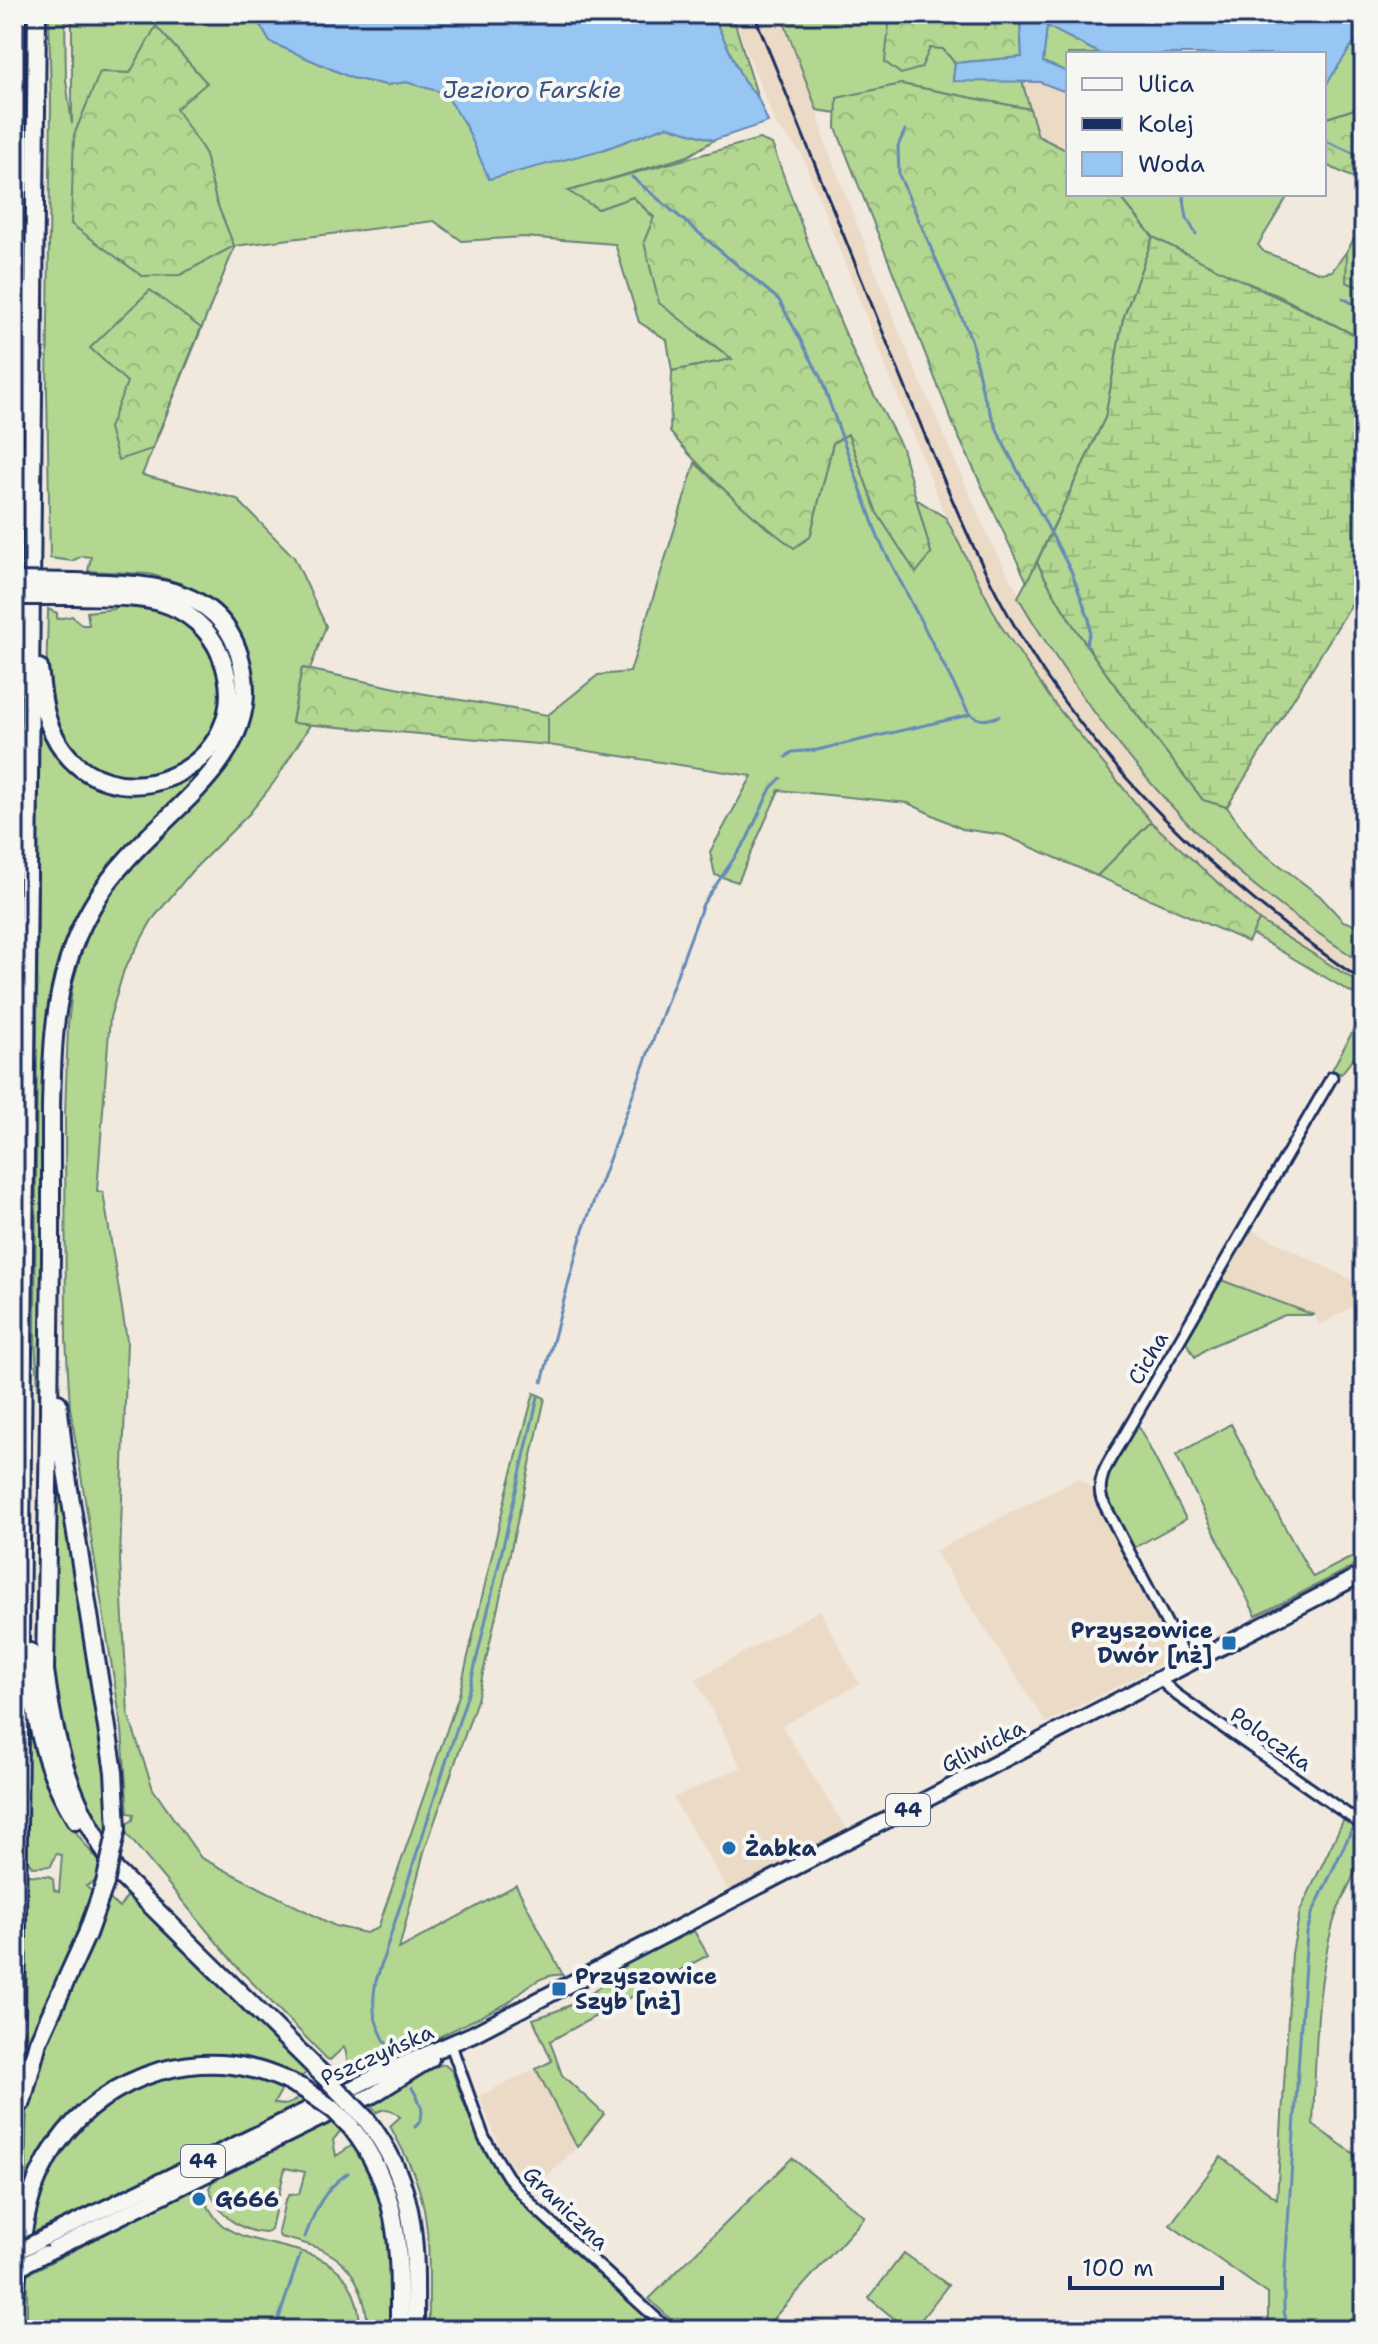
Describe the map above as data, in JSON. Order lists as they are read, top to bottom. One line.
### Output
{"streets":{"main road":["Gliwicka","44","Pszczyńska"],"street":["Cicha","Poloczka","Graniczna"]},"crossings":[["Cicha","Gliwicka"],["Poloczka","Gliwicka"],["Gliwicka","Pszczyńska"],["Gliwicka","Graniczna"],["Pszczyńska","Graniczna"]],"water":["Jezioro Farskie"],"places":{"transit":["Przyszowice Dwór [nż]","Przyszowice Szyb [nż]"],"other":["Żabka","G666"]},"legend":["Ulica","Kolej","Woda"],"scale_bar":"100 m"}
